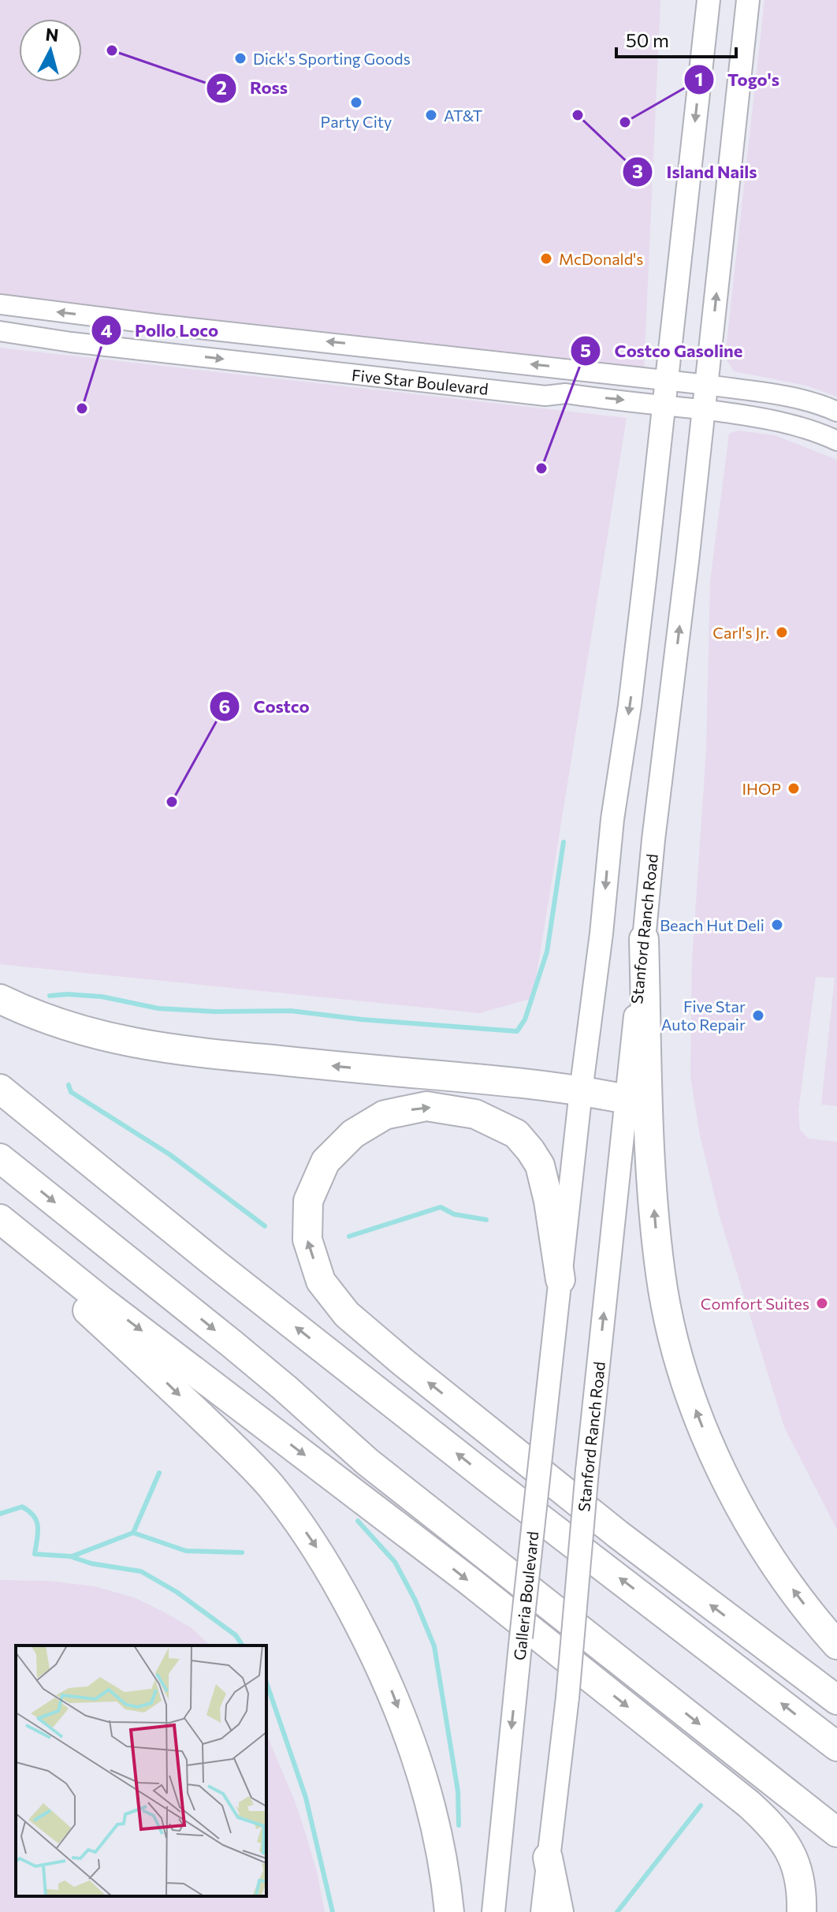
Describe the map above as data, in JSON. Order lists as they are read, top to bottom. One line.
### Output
{"streets":{"main road":["Stanford Ranch Road","Galleria Boulevard"],"street":["Five Star Boulevard"]},"crossings":[["Five Star Boulevard","Stanford Ranch Road"]],"one_way":["Galleria Boulevard"],"places":["Ross","Dick's Sporting Goods","Party City","AT&T","Island Nails","Togo's","McDonald's","Pollo Loco","Costco Gasoline","Carl's Jr.","IHOP","Costco","Beach Hut Deli","Five Star Auto Repair","Comfort Suites"],"scale_bar":"50 m","north":"top"}
